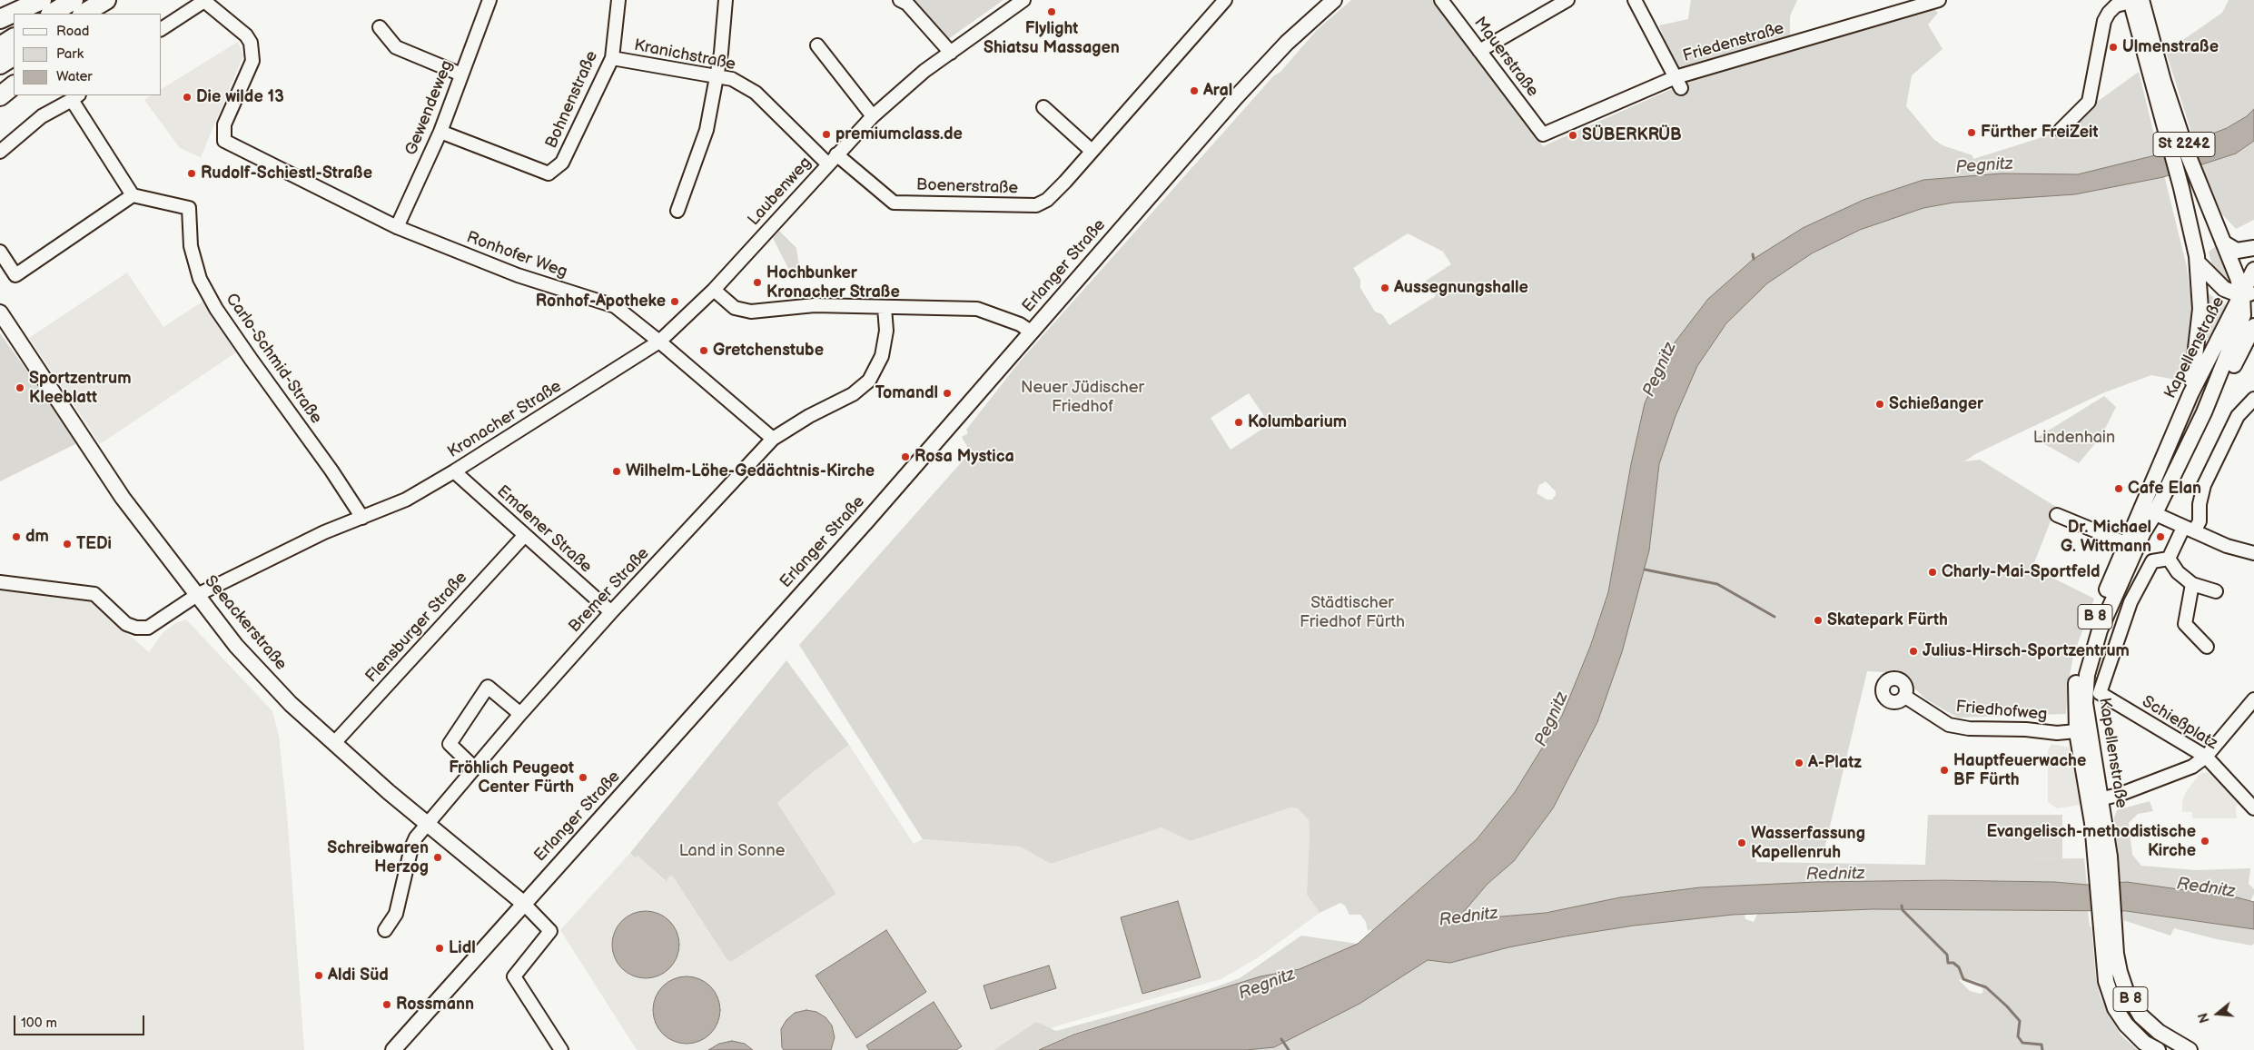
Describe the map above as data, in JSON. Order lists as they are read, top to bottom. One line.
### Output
{"streets":{"main road":["St 2242","Erlanger Straße","Kapellenstraße","B 8","Seeackerstraße"],"street":["Friedenstraße","Kranichstraße","Mauerstraße","Bohnenstraße","Gewendeweg","Boenerstraße","Laubenweg","Ronhofer Weg","Carlo-Schmid-Straße","Kronacher Straße","Emdener Straße","Bremer Straße","Flensburger Straße","Friedhofweg","Schießplatz"]},"crossings":[["Friedenstraße","Mauerstraße"],["Kranichstraße","Bohnenstraße"],["Kranichstraße","Boenerstraße"],["Kranichstraße","Laubenweg"],["Bohnenstraße","Gewendeweg"],["Gewendeweg","Ronhofer Weg"],["Boenerstraße","Laubenweg"],["Laubenweg","Kronacher Straße"],["Ronhofer Weg","Kronacher Straße"],["Ronhofer Weg","Bremer Straße"],["Erlanger Straße","Seeackerstraße"],["Kapellenstraße","B 8"],["Kapellenstraße","Friedhofweg"],["Carlo-Schmid-Straße","Kronacher Straße"],["Kronacher Straße","Emdener Straße"],["Kronacher Straße","Seeackerstraße"],["Emdener Straße","Bremer Straße"],["Emdener Straße","Flensburger Straße"],["Bremer Straße","Seeackerstraße"],["Seeackerstraße","Flensburger Straße"]],"water":["Pegnitz","Rednitz","Regnitz"],"parks":["Neuer Jüdischer Friedhof","Lindenhain","Städtischer Friedhof Fürth","Land in Sonne"],"places":["Flylight Shiatsu Massagen","Ulmenstraße","Aral","Die wilde 13","Fürther FreiZeit","premiumclass.de","SÜBERKRÜB","Rudolf-Schiestl-Straße","Hochbunker Kronacher Straße","Aussegnungshalle","Ronhof-Apotheke","Gretchenstube","Sportzentrum Kleeblatt","Tomandl","Schießanger","Kolumbarium","Rosa Mystica","Wilhelm-Löhe-Gedächtnis-Kirche","Cafe Elan","dm","Dr. Michael G. Wittmann","TEDi","Charly-Mai-Sportfeld","Skatepark Fürth","Julius-Hirsch-Sportzentrum","A-Platz","Hauptfeuerwache BF Fürth","Fröhlich Peugeot Center Fürth","Evangelisch-methodistische Kirche","Wasserfassung Kapellenruh","Schreibwaren Herzog","Lidl","Aldi Süd","Rossmann"],"legend":["Road","Park","Water"],"scale_bar":"100 m","north":"left"}
